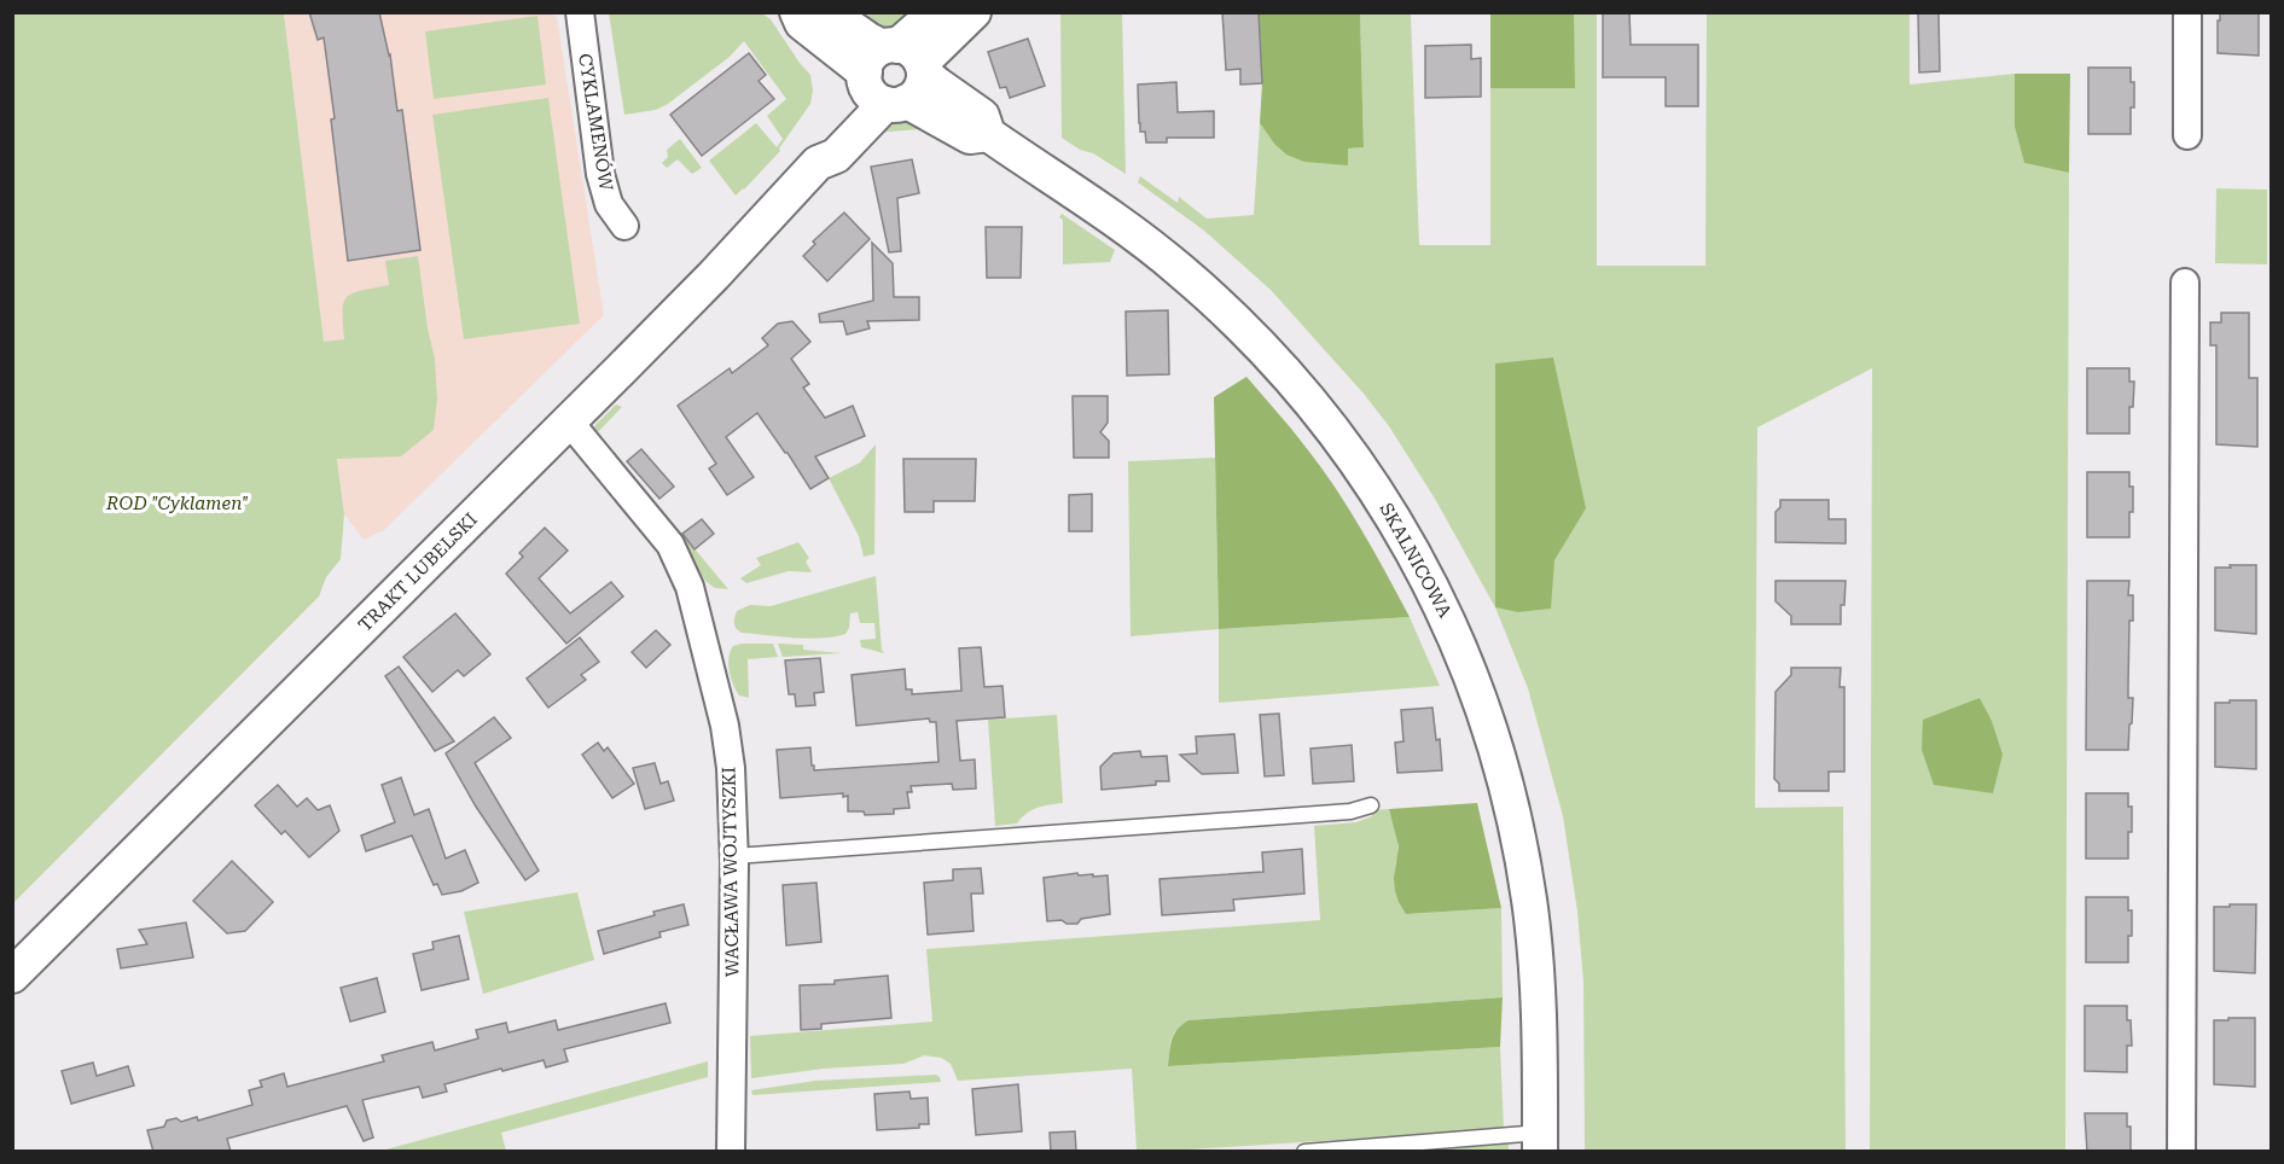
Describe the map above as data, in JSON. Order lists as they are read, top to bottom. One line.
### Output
{"streets":{"street":["CYKLAMENÓW","SKALNICOWA","TRAKT LUBELSKI","WACŁAWA WOJTYSZKI"]},"crossings":[["SKALNICOWA","TRAKT LUBELSKI"],["TRAKT LUBELSKI","WACŁAWA WOJTYSZKI"]],"parks":["ROD \"Cyklamen\""]}
